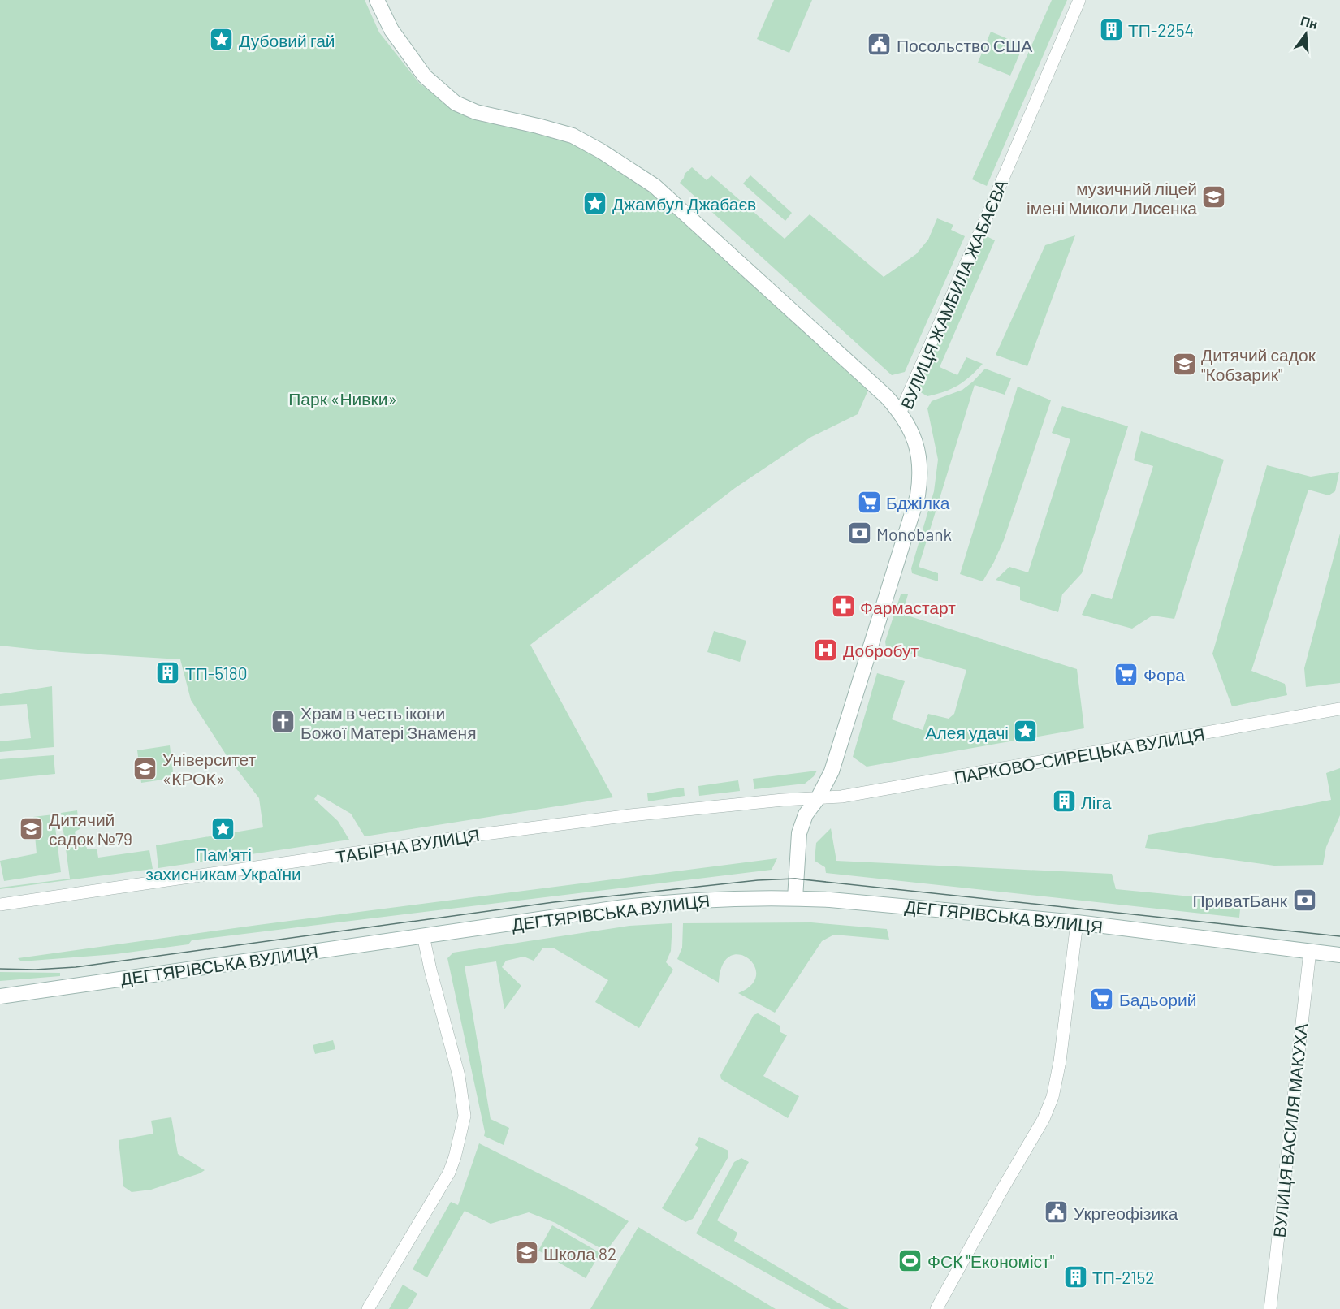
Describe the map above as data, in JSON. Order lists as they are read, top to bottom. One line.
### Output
{"streets":{"main road":["ВУЛИЦЯ ЖАМБИЛА ЖАБАЄВА","ДЕГТЯРІВСЬКА ВУЛИЦЯ"],"street":["ПАРКОВО-СИРЕЦЬКА ВУЛИЦЯ","ТАБІРНА ВУЛИЦЯ","ВУЛИЦЯ ВАСИЛЯ МАКУХА"]},"crossings":[["ВУЛИЦЯ ЖАМБИЛА ЖАБАЄВА","ПАРКОВО-СИРЕЦЬКА ВУЛИЦЯ"],["ВУЛИЦЯ ЖАМБИЛА ЖАБАЄВА","ТАБІРНА ВУЛИЦЯ"],["ВУЛИЦЯ ЖАМБИЛА ЖАБАЄВА","ДЕГТЯРІВСЬКА ВУЛИЦЯ"],["ПАРКОВО-СИРЕЦЬКА ВУЛИЦЯ","ТАБІРНА ВУЛИЦЯ"],["ДЕГТЯРІВСЬКА ВУЛИЦЯ","ВУЛИЦЯ ВАСИЛЯ МАКУХА"]],"parks":["Парк «Нивки»"],"places":{"building":["ТП-2254","ТП-5180","Ліга","ТП-2152"],"place":["Дубовий гай","Джамбул Джабаєв","Алея удачі","Пам'яті захисникам України"],"public building":["Посольство США","Укргеофізика"],"school or university":["музичний ліцей імені Миколи Лисенка","Дитячий садок \"Кобзарик\"","Університет «КРОК»","Дитячий садок №79","Школа 82"],"supermarket":["Бджілка","Фора","Бадьорий"],"bank":["Monobank","ПриватБанк"],"pharmacy":["Фармастарт"],"hospital":["Добробут"],"church":["Храм в честь ікони Божої Матері Знаменя"],"sports":["ФСК \"Економіст\""]},"north":"top"}
